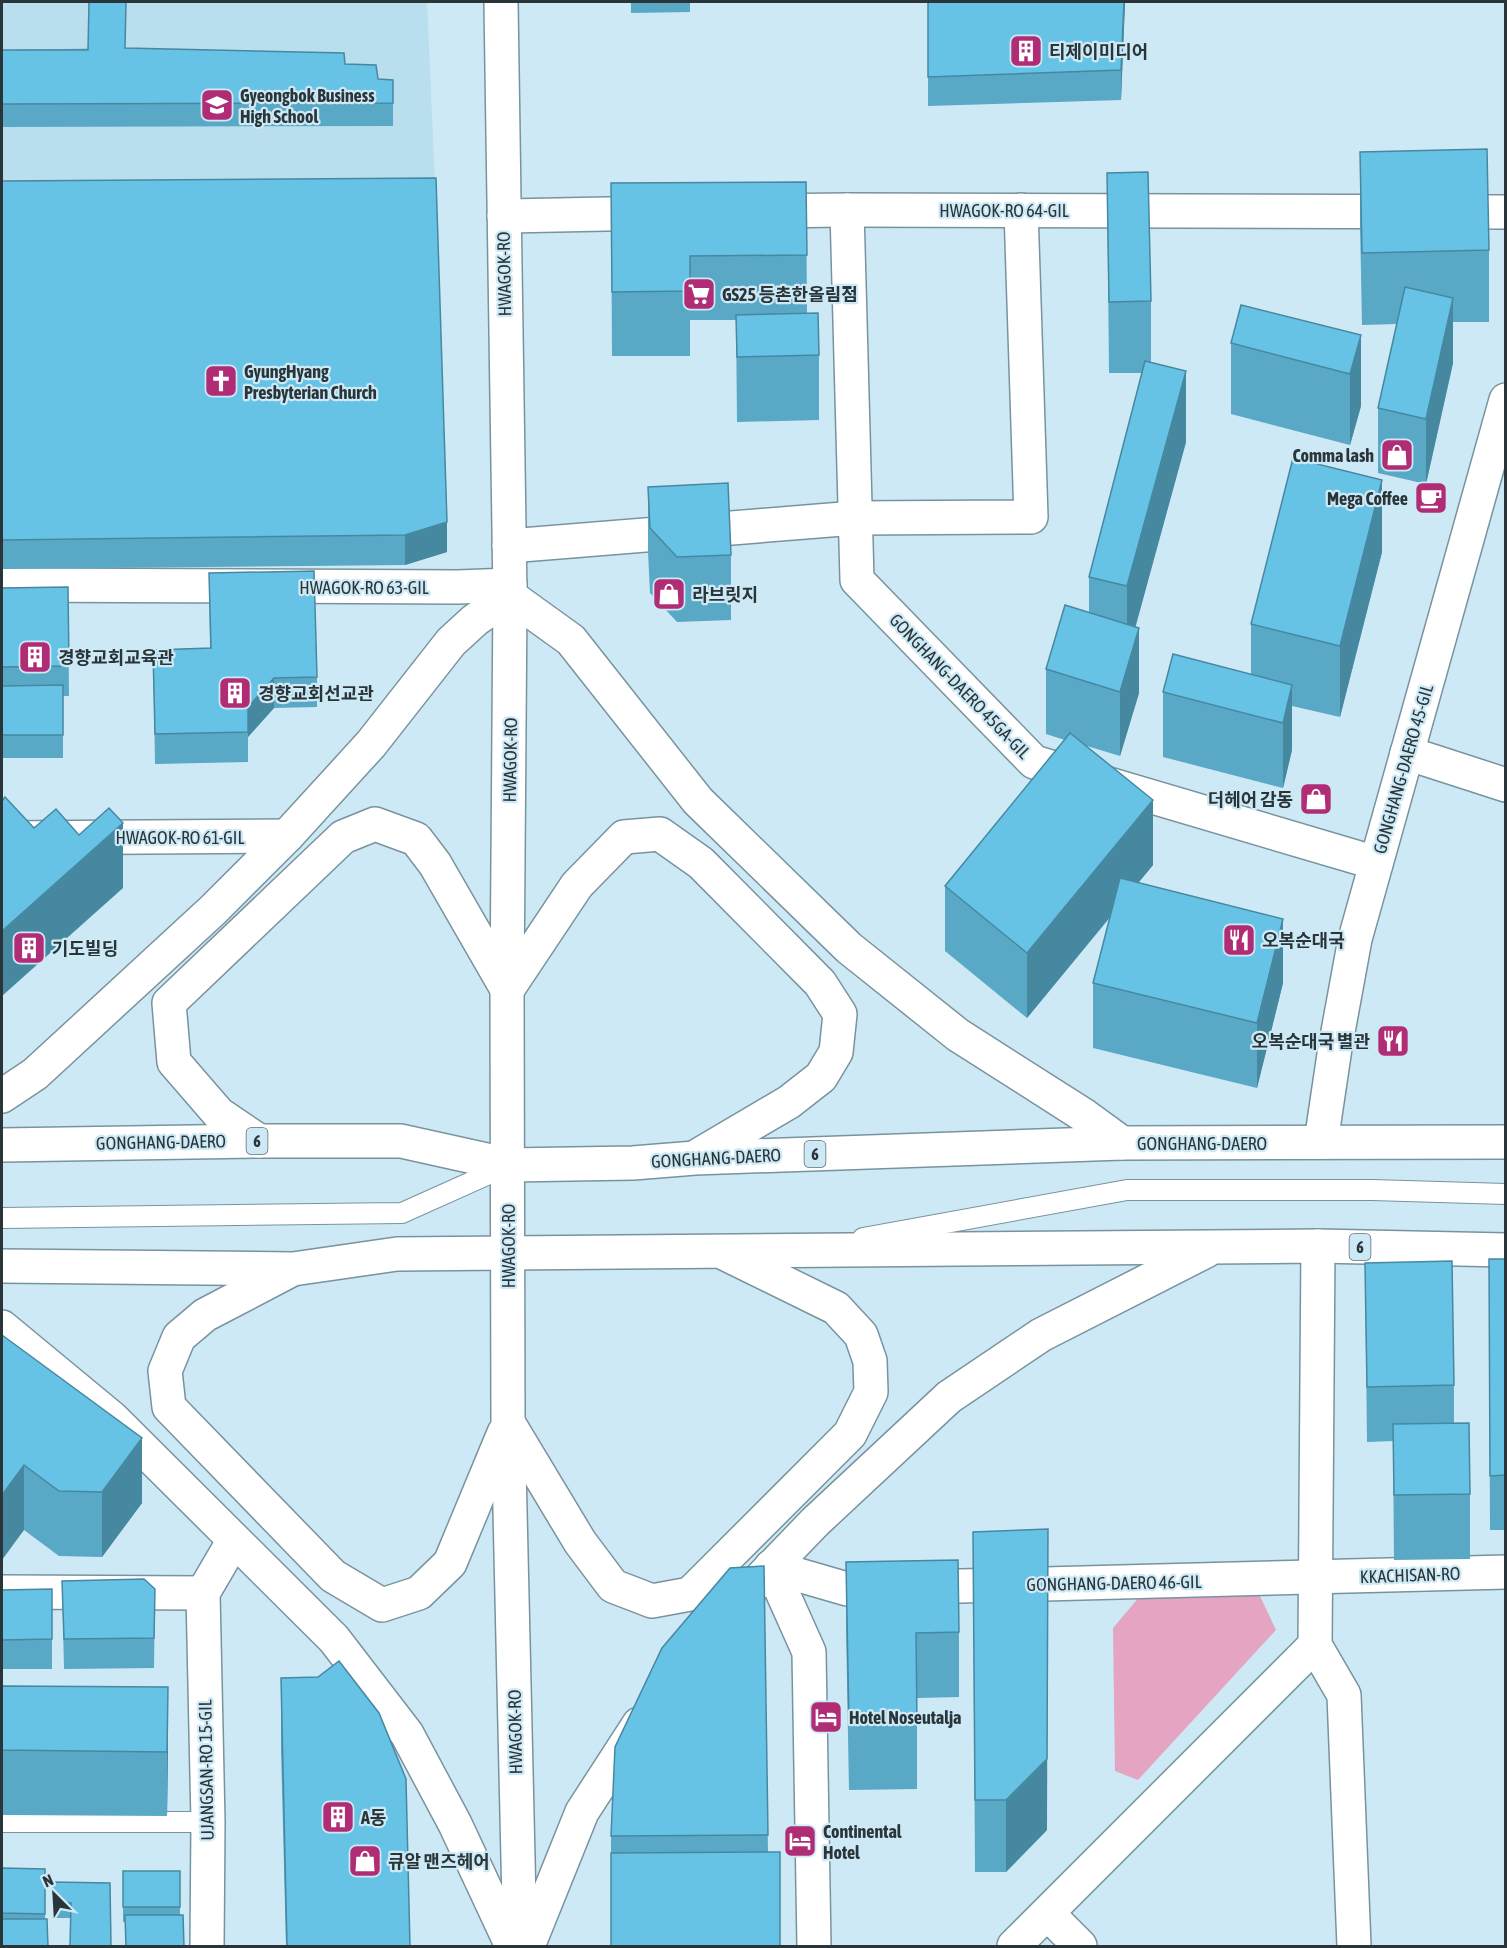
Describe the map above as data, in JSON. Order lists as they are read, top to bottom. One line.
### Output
{"streets":{"main road":["HWAGOK-RO 64-GIL","HWAGOK-RO","HWAGOK-RO 63-GIL","GONGHANG-DAERO 45GA-GIL","GONGHANG-DAERO 45-GIL","HWAGOK-RO 61-GIL","6","GONGHANG-DAERO","KKACHISAN-RO","GONGHANG-DAERO 46-GIL","UJANGSAN-RO 15-GIL"]},"crossings":[["HWAGOK-RO 64-GIL","GONGHANG-DAERO 45GA-GIL"],["HWAGOK-RO","HWAGOK-RO 63-GIL"],["HWAGOK-RO","6"],["HWAGOK-RO","GONGHANG-DAERO"],["GONGHANG-DAERO 45GA-GIL","GONGHANG-DAERO 45-GIL"],["GONGHANG-DAERO 45-GIL","GONGHANG-DAERO"],["KKACHISAN-RO","GONGHANG-DAERO 46-GIL"]],"places":{"building":["티제이미디어","경향교회교육관","경향교회선교관","기도빌딩","A동"],"school or university":["Gyeongbok Business High School"],"supermarket":["GS25 등촌한올림점"],"church":["GyungHyang Presbyterian Church"],"shop":["Comma lash","라브릿지","더헤어 감동","큐알 맨즈헤어"],"cafe":["Mega Coffee"],"restaurant":["오복순대국","오복순대국 별관"],"hotel":["Hotel Noseutalja","Continental Hotel"]},"north":"top left"}
